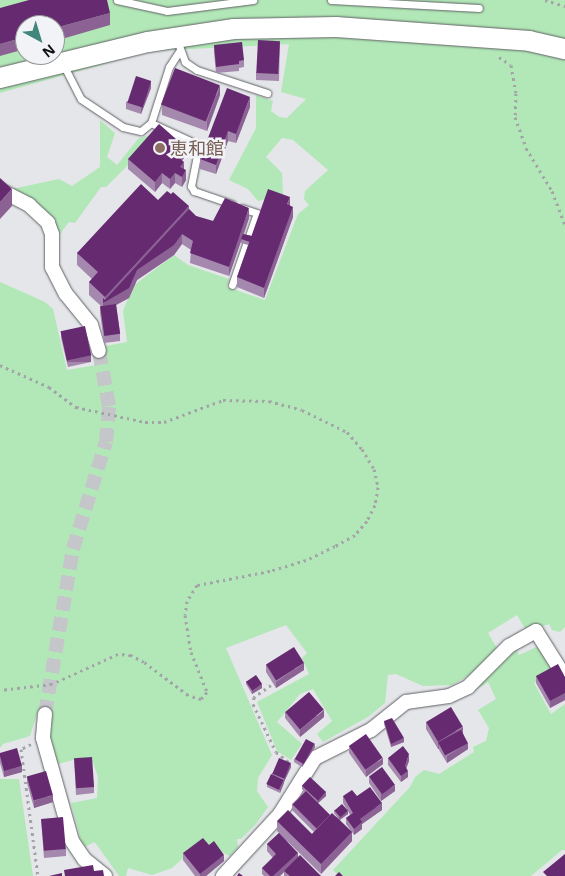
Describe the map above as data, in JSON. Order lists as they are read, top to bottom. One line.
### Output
{"places":["恵和館"],"north":"bottom right"}
